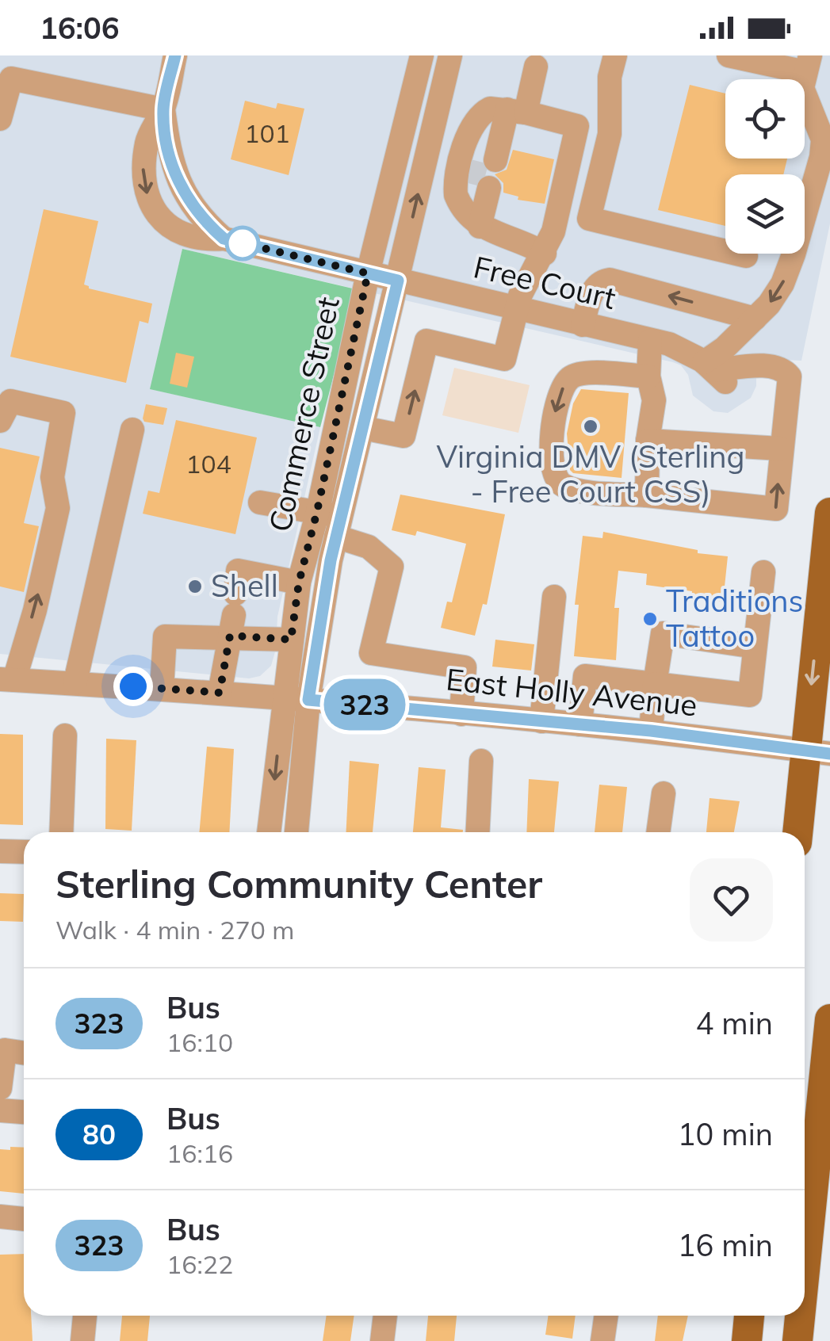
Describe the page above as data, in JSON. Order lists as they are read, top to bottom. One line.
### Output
{"streets":{"street":["Free Court","Commerce Street","East Holly Avenue"]},"crossings":[["Free Court","Commerce Street"],["Commerce Street","East Holly Avenue"]],"places":["Virginia DMV (Sterling - Free Court CSS)","Shell","Traditions Tattoo"],"lines":["bus line 323"],"house_numbers":["101","104"],"page":{"status":"16:06","on_map":"323","heading":["Sterling Community Center","Walk · 4 min · 270 m"],"list":[{"mark":"323","name":"Bus","note":"16:10","value":"4 min"},{"mark":"80","name":"Bus","note":"16:16","value":"10 min"},{"mark":"323","name":"Bus","note":"16:22","value":"16 min"}]}}
